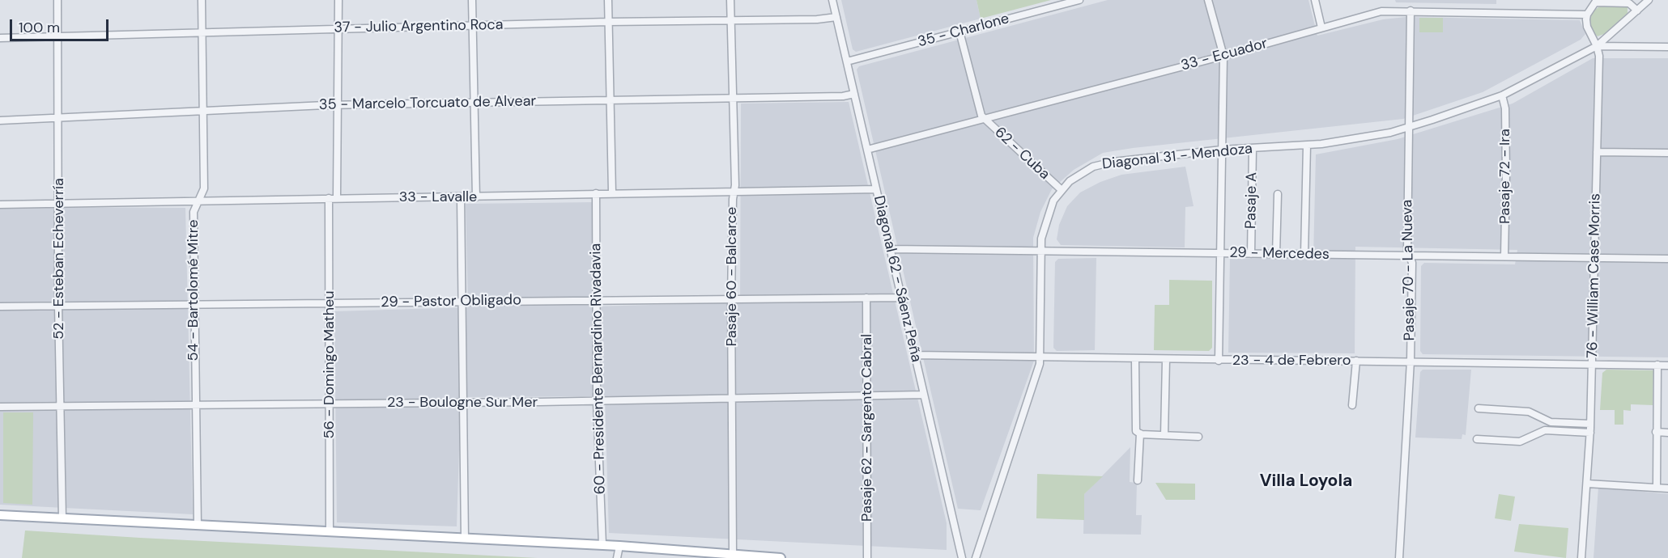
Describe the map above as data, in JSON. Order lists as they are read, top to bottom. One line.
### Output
{"streets":{"street":["37 - Julio Argentino Roca","35 - Charlone","33 - Ecuador","35 - Marcelo Torcuato de Alvear","62 - Cuba","Diagonal 31 - Mendoza","Pasaje 72 - Ira","33 - Lavalle","Pasaje A","29 - Mercedes","52 - Esteban Echeverría","Pasaje 70 - La Nueva","76 - William Case Morris","Pasaje 60 - Balcarce","Diagonal 62 - Sáenz Peña","54 - Bartolomé Mitre","29 - Pastor Obligado","23 - 4 de Febrero","56 - Domingo Matheu","60 - Presidente Bernardino Rivadavia","23 - Boulogne Sur Mer","Pasaje 62 - Sargento Cabral"]},"crossings":[["37 - Julio Argentino Roca","52 - Esteban Echeverría"],["37 - Julio Argentino Roca","Pasaje 60 - Balcarce"],["37 - Julio Argentino Roca","Diagonal 62 - Sáenz Peña"],["37 - Julio Argentino Roca","54 - Bartolomé Mitre"],["35 - Charlone","Diagonal 62 - Sáenz Peña"],["33 - Ecuador","62 - Cuba"],["33 - Ecuador","Pasaje 70 - La Nueva"],["33 - Ecuador","76 - William Case Morris"],["33 - Ecuador","Diagonal 62 - Sáenz Peña"],["35 - Marcelo Torcuato de Alvear","52 - Esteban Echeverría"],["35 - Marcelo Torcuato de Alvear","Pasaje 60 - Balcarce"],["35 - Marcelo Torcuato de Alvear","Diagonal 62 - Sáenz Peña"],["35 - Marcelo Torcuato de Alvear","54 - Bartolomé Mitre"],["62 - Cuba","Diagonal 31 - Mendoza"],["Diagonal 31 - Mendoza","Pasaje 72 - Ira"],["Diagonal 31 - Mendoza","Pasaje A"],["Diagonal 31 - Mendoza","29 - Mercedes"],["Diagonal 31 - Mendoza","Pasaje 70 - La Nueva"],["Diagonal 31 - Mendoza","76 - William Case Morris"],["Diagonal 31 - Mendoza","23 - 4 de Febrero"],["Pasaje 72 - Ira","29 - Mercedes"],["33 - Lavalle","52 - Esteban Echeverría"],["33 - Lavalle","Pasaje 60 - Balcarce"],["33 - Lavalle","Diagonal 62 - Sáenz Peña"],["33 - Lavalle","54 - Bartolomé Mitre"],["33 - Lavalle","56 - Domingo Matheu"],["33 - Lavalle","60 - Presidente Bernardino Rivadavia"],["Pasaje A","29 - Mercedes"],["29 - Mercedes","Pasaje 70 - La Nueva"],["29 - Mercedes","76 - William Case Morris"],["29 - Mercedes","Diagonal 62 - Sáenz Peña"],["52 - Esteban Echeverría","29 - Pastor Obligado"],["52 - Esteban Echeverría","23 - Boulogne Sur Mer"],["Pasaje 70 - La Nueva","23 - 4 de Febrero"],["76 - William Case Morris","23 - 4 de Febrero"],["Pasaje 60 - Balcarce","29 - Pastor Obligado"],["Pasaje 60 - Balcarce","23 - Boulogne Sur Mer"],["Diagonal 62 - Sáenz Peña","29 - Pastor Obligado"],["Diagonal 62 - Sáenz Peña","23 - 4 de Febrero"],["Diagonal 62 - Sáenz Peña","23 - Boulogne Sur Mer"],["54 - Bartolomé Mitre","29 - Pastor Obligado"],["54 - Bartolomé Mitre","23 - Boulogne Sur Mer"],["29 - Pastor Obligado","56 - Domingo Matheu"],["29 - Pastor Obligado","60 - Presidente Bernardino Rivadavia"],["29 - Pastor Obligado","Pasaje 62 - Sargento Cabral"],["56 - Domingo Matheu","23 - Boulogne Sur Mer"],["60 - Presidente Bernardino Rivadavia","23 - Boulogne Sur Mer"],["23 - Boulogne Sur Mer","Pasaje 62 - Sargento Cabral"]],"districts":["Villa Loyola"],"scale_bar":"100 m"}
